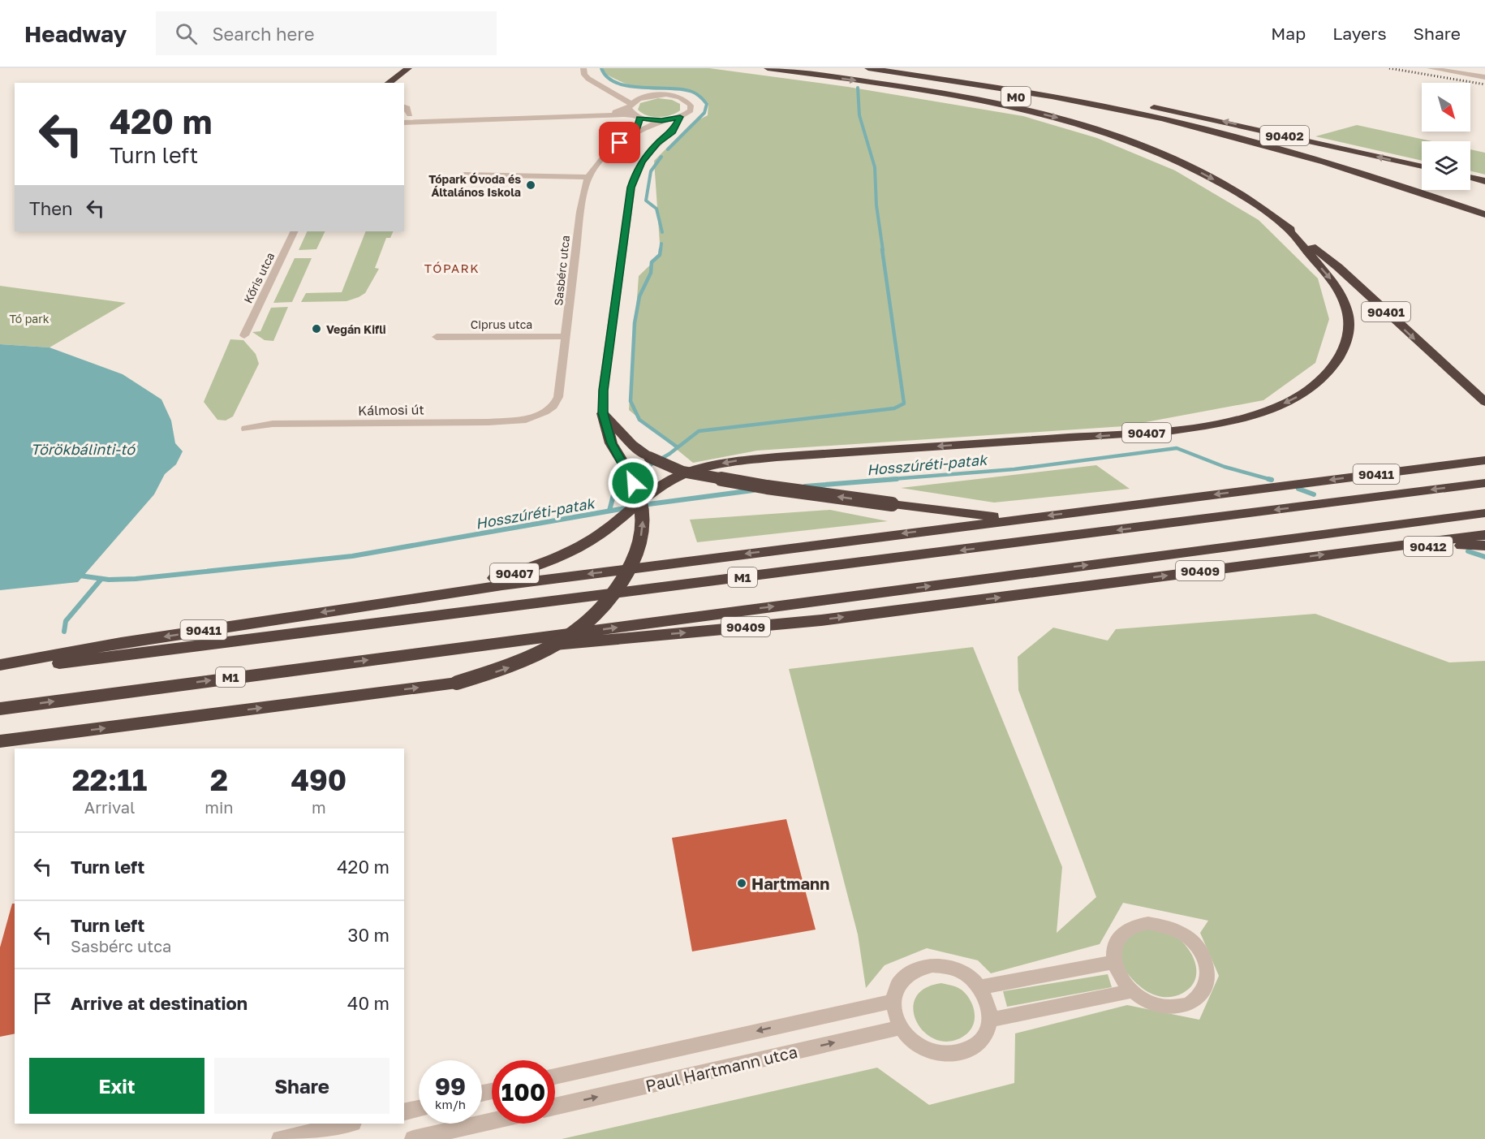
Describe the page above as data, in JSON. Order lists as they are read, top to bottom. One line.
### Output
{"streets":{"highway":["M0","90402","90401","90407","90411","90412","90409","M1"],"street":["Sasbérc utca","Kőris utca","Ciprus utca","Kálmosi út","Paul Hartmann utca"]},"crossings":[["Sasbérc utca","Ciprus utca"],["Sasbérc utca","Kálmosi út"],["90401","90407"],["90407","90411"],["90412","90409"],["90409","M1"]],"districts":["TÓPARK"],"water":["Törökbálinti-tó","Hosszúréti-patak"],"parks":["Tó park"],"places":["Tópark Óvoda és Általános Iskola","Vegán Kifli","Hartmann"],"north":"bottom right","page":{"header":"Headway","search":"Search here","nav":["Map","Layers","Share"],"turn":["420 m","Turn left"],"then":"Then","eta":["22:11","Arrival","2","min","490","m"],"list":[{"name":"Turn left","value":"420 m"},{"name":"Turn left","note":"Sasbérc utca","value":"30 m"},{"name":"Arrive at destination","value":"40 m"}],"buttons":["Exit","Share"],"speed":"99 km/h","limit":"100"}}
